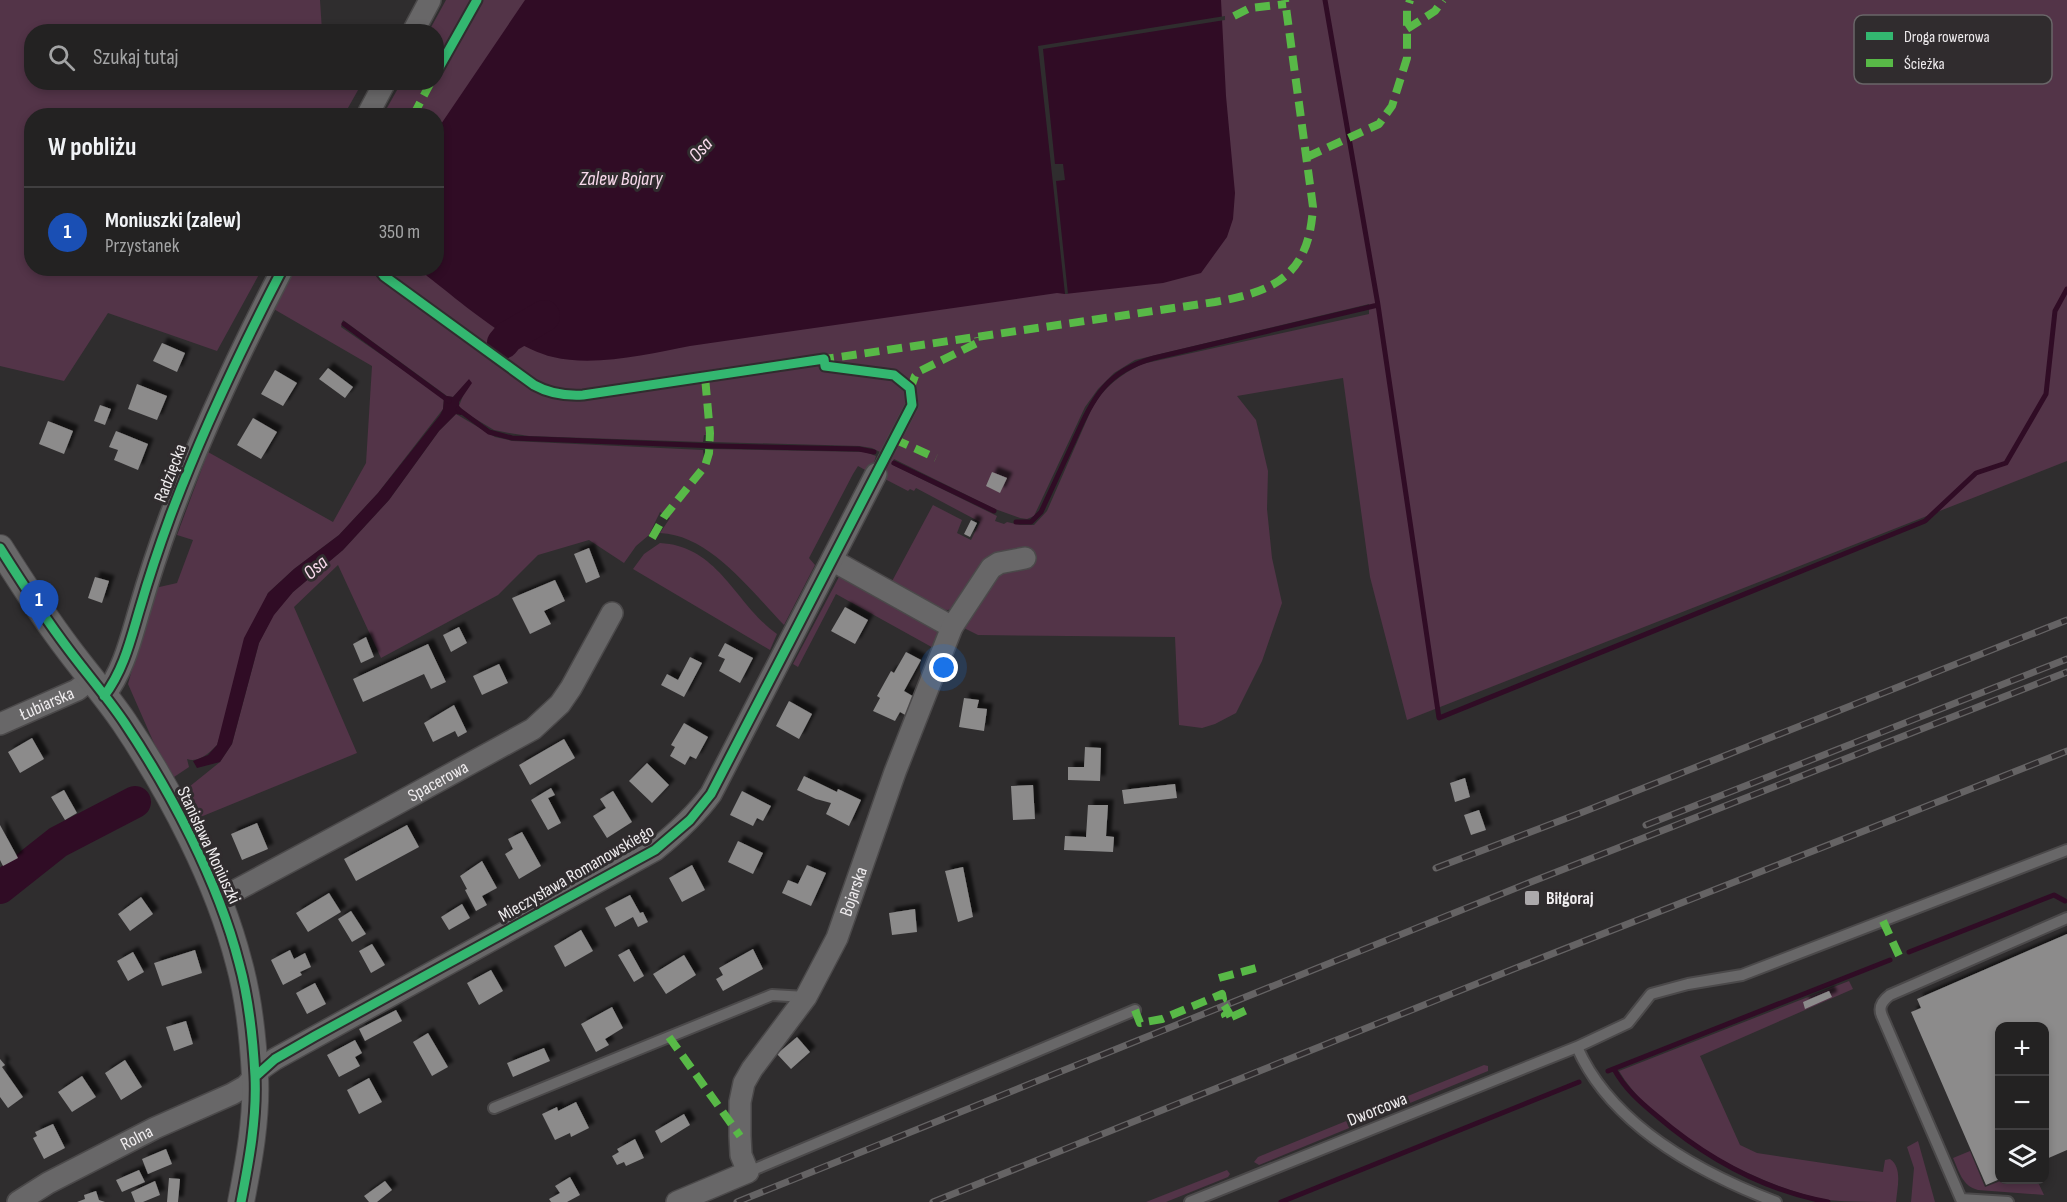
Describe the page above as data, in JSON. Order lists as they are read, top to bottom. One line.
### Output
{"streets":{"street":["Radzięcka","Łubiarska","Spacerowa","Stanisława Moniuszki","Mieczysława Romanowskiego","Bojarska","Rolna"],"lane":["Dworcowa"]},"crossings":[["Radzięcka","Łubiarska"],["Radzięcka","Stanisława Moniuszki"],["Łubiarska","Stanisława Moniuszki"],["Spacerowa","Stanisława Moniuszki"],["Stanisława Moniuszki","Mieczysława Romanowskiego"],["Stanisława Moniuszki","Rolna"],["Mieczysława Romanowskiego","Rolna"]],"water":["Osa","Zalew Bojary"],"places":{"transit":["Biłgoraj"]},"legend":["Droga rowerowa","Ścieżka"],"page":{"search":"Szukaj tutaj","heading":"W pobliżu","list":[{"mark":"1","name":"Moniuszki (zalew)","note":"Przystanek","value":"350 m"}],"pins":"1","map_buttons":["+","−"]}}
